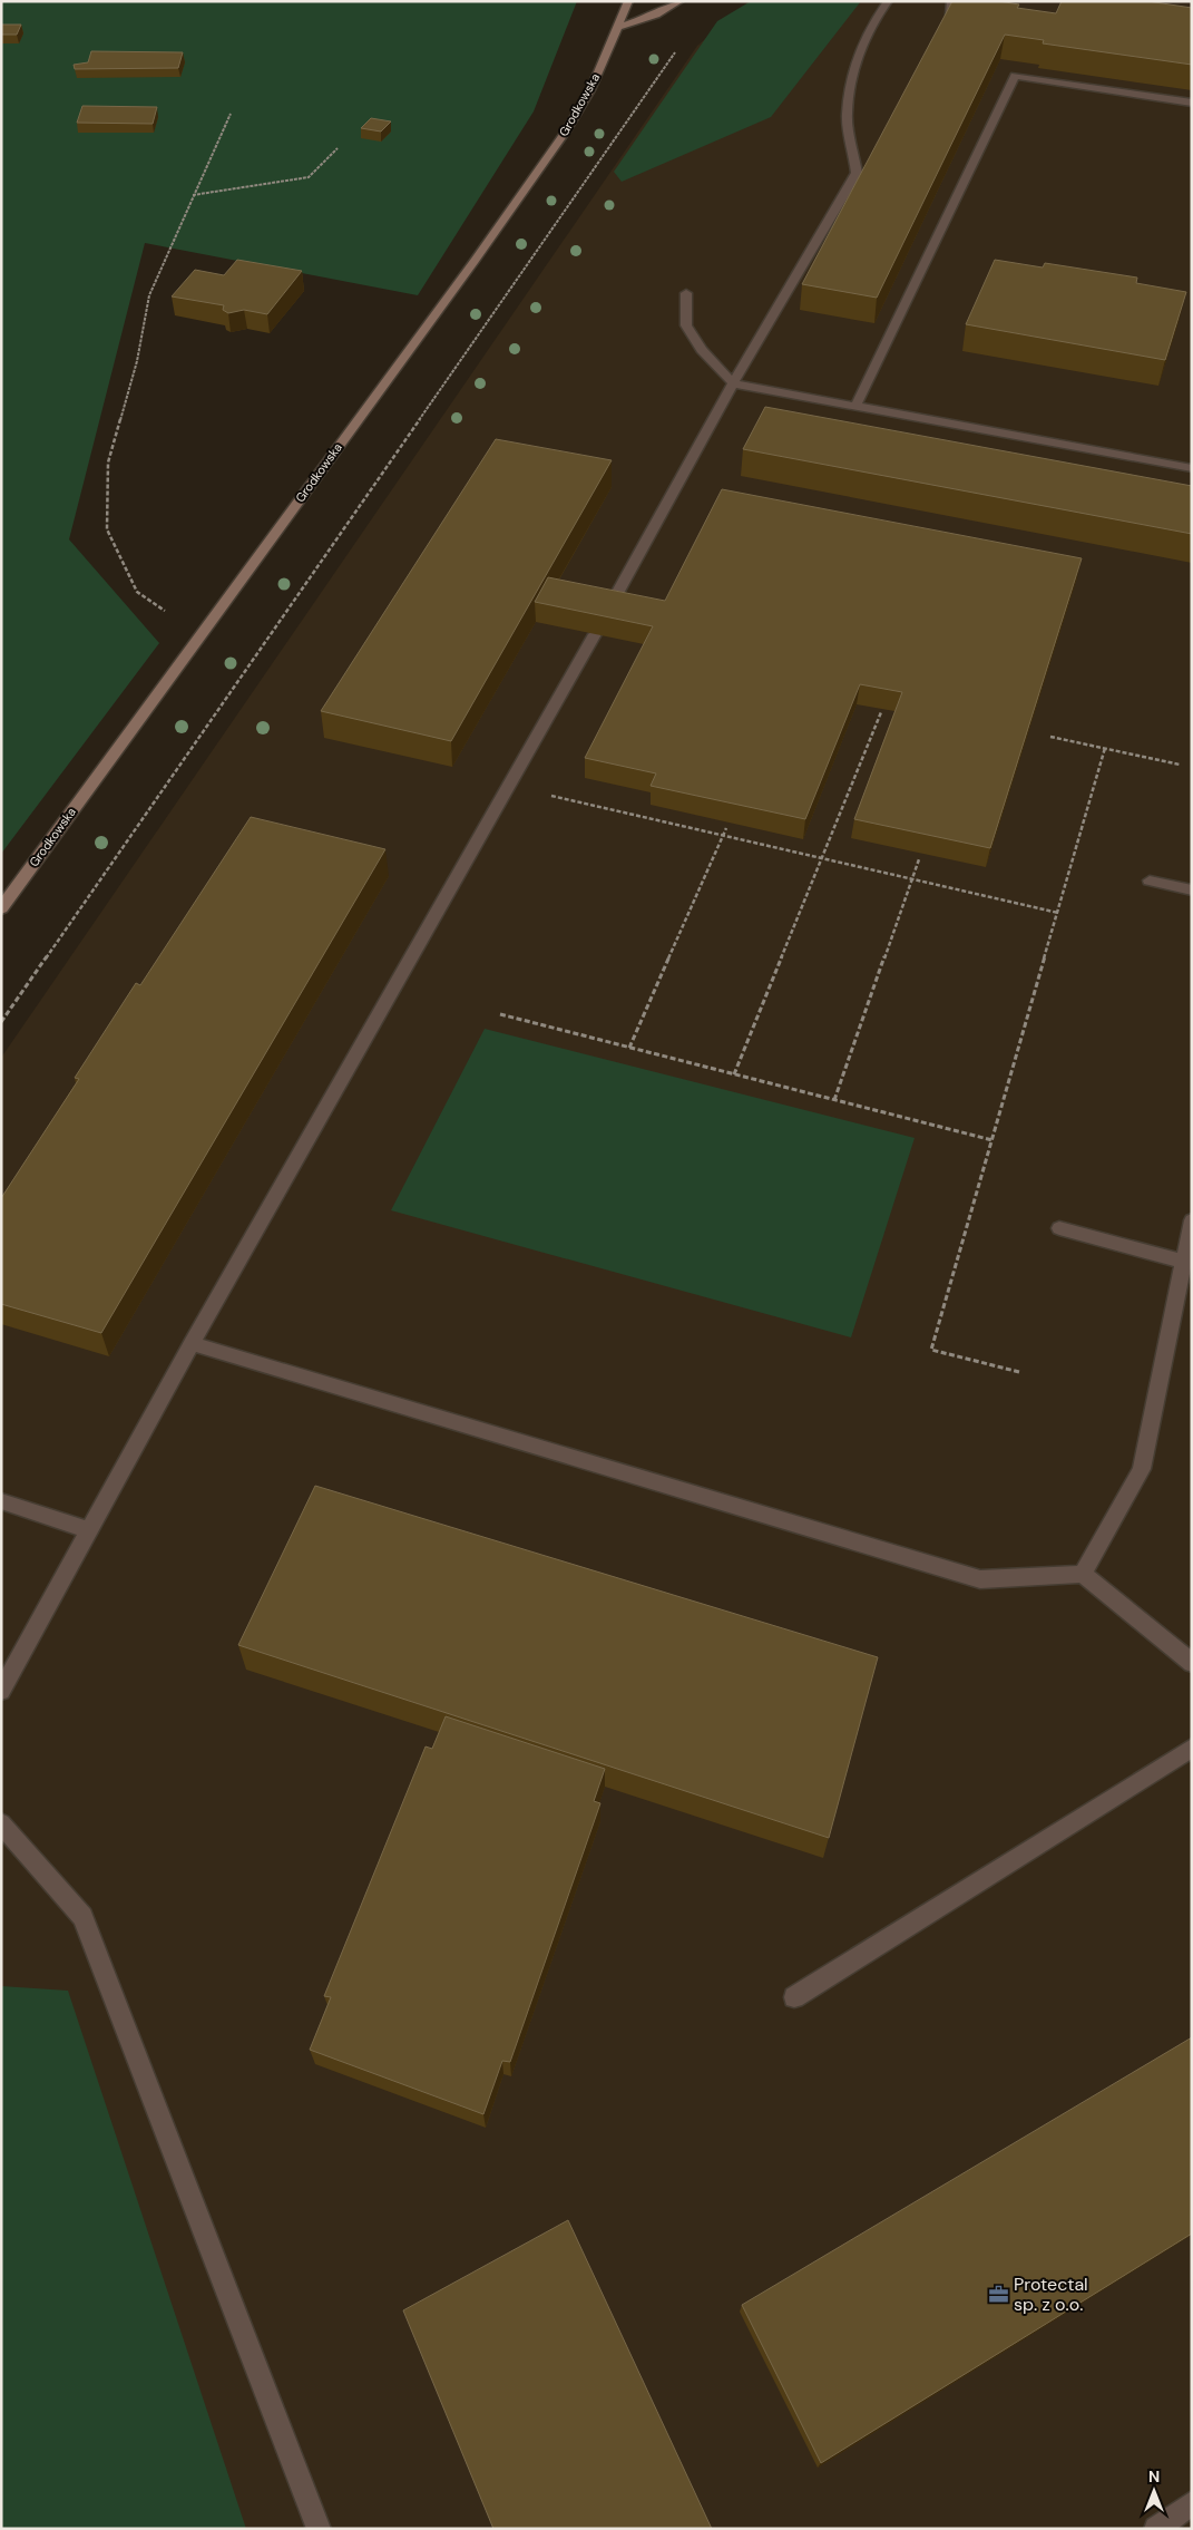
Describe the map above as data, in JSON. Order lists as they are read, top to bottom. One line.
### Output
{"streets":{"main road":["Grodkowska"]},"places":{"office":["Protectal sp. z o.o."]},"north":"top"}
